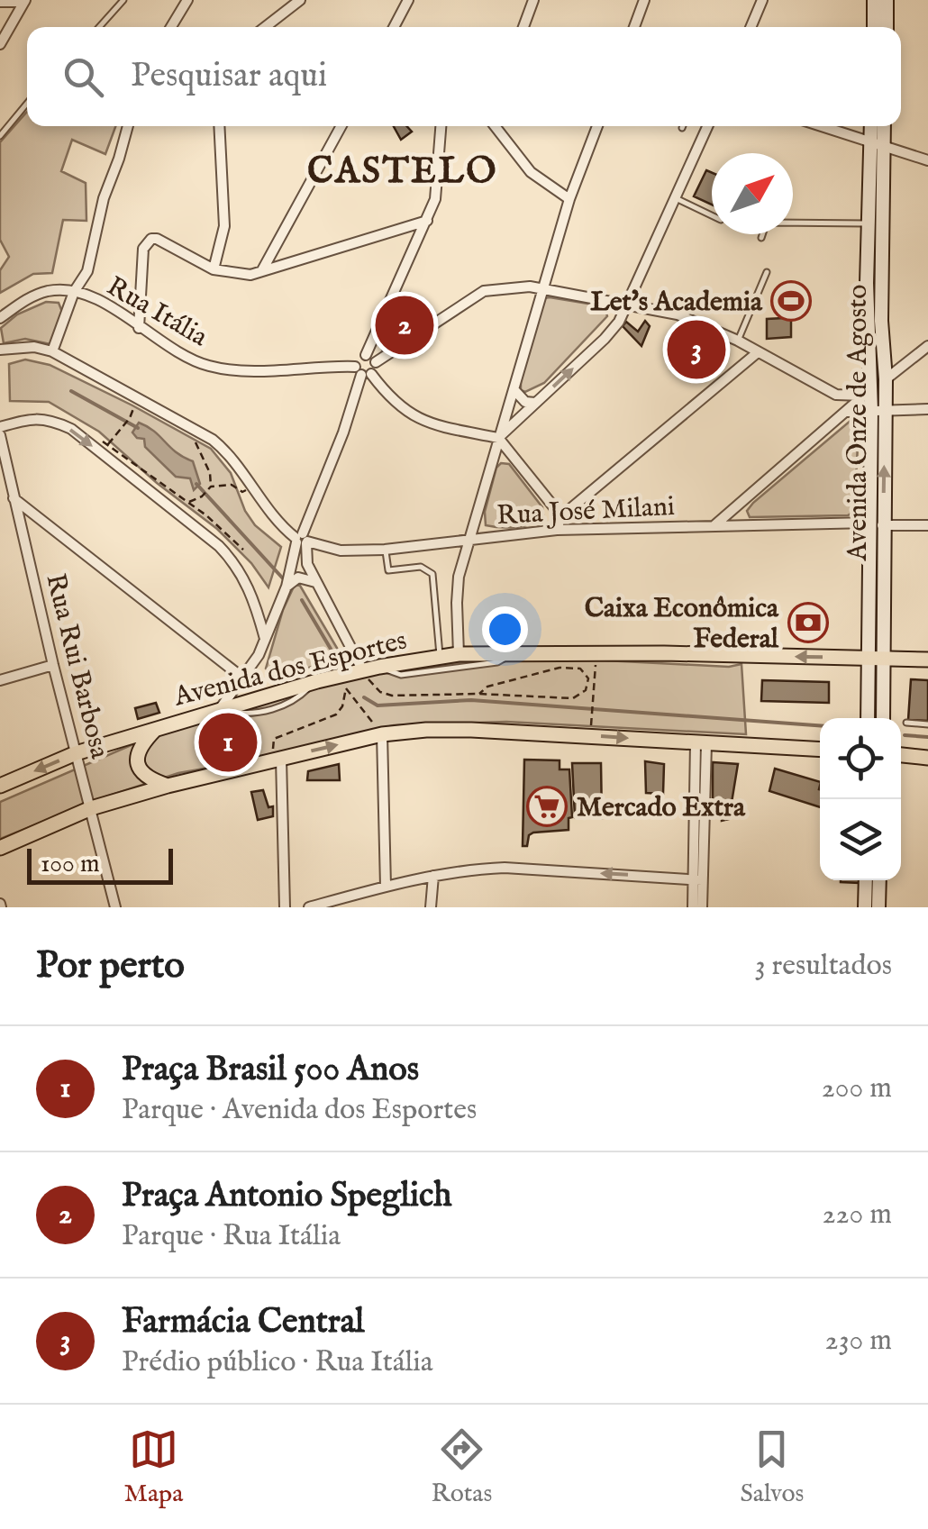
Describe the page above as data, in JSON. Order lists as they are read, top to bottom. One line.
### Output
{"streets":{"main road":["Avenida Onze de Agosto","Avenida dos Esportes"],"street":["Rua Itália","Rua José Milani","Rua Rui Barbosa"]},"crossings":[["Avenida Onze de Agosto","Rua José Milani"],["Avenida Onze de Agosto","Avenida dos Esportes"],["Rua Rui Barbosa","Avenida dos Esportes"]],"districts":["CASTELO"],"places":{"sports":["Let's Academia"],"bank":["Caixa Econômica Federal"],"supermarket":["Mercado Extra"]},"scale_bar":"100 m","north":"top right","page":{"search":"Pesquisar aqui","pins":["2","3","1"],"scale":"100 m","heading":["Por perto","3 resultados"],"list":[{"mark":"1","name":"Praça Brasil 500 Anos","note":"Parque · Avenida dos Esportes","value":"200 m"},{"mark":"2","name":"Praça Antonio Speglich","note":"Parque · Rua Itália","value":"220 m"},{"mark":"3","name":"Farmácia Central","note":"Prédio público · Rua Itália","value":"230 m"}],"nav":["Mapa","Rotas","Salvos"]}}
